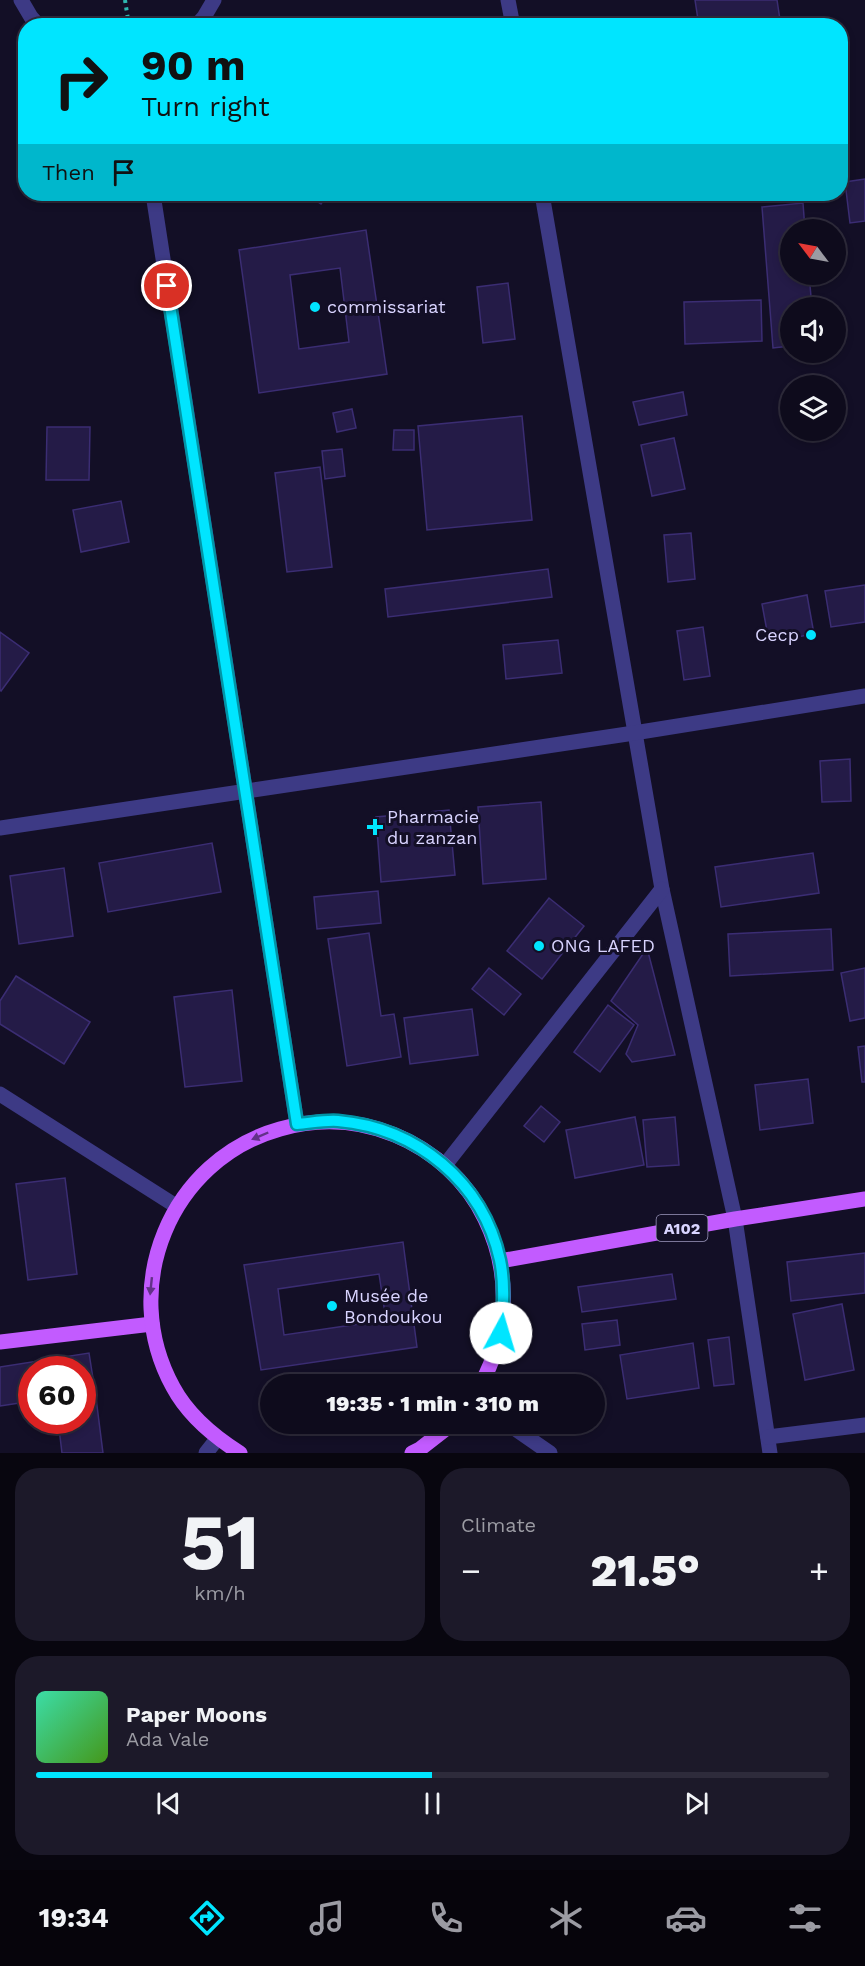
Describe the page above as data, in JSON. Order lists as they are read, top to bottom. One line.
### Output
{"streets":{"main road":["A102"]},"places":{"other":["commissariat","Cecp","ONG LAFED","Musée de Bondoukou"],"health":["Pharmacie du zanzan"]},"north":"top left","page":{"turn":["90 m","Turn right"],"then":"Then","limit":"60","trip":"19:35 · 1 min · 310 m","tile":[["51","km/h"],"Climate"],"heat":["−","21.5°","+"],"song":["Paper Moons","Ada Vale"],"tabs":"19:34"}}
